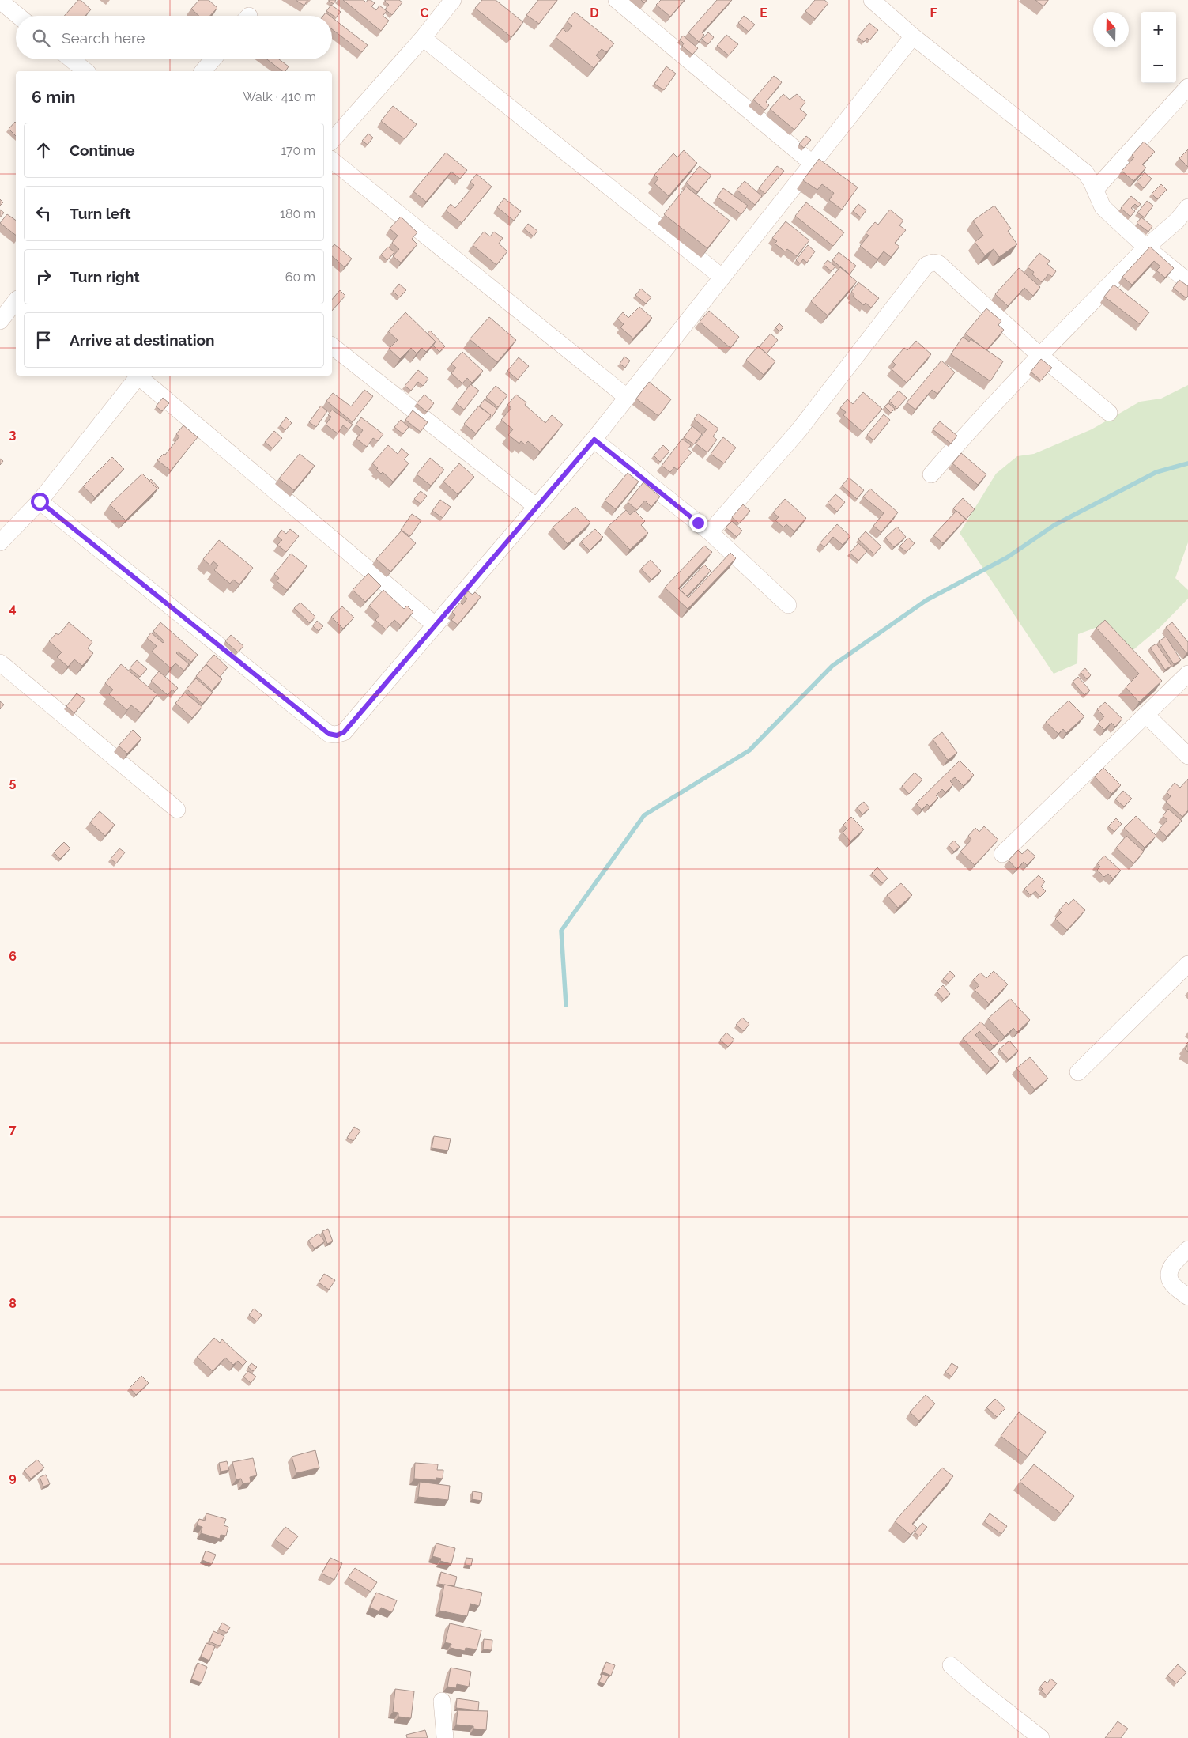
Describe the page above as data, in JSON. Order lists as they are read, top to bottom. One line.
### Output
{"north":"top","page":{"map_buttons":["+","−"],"search":"Search here","heading":["6 min","Walk · 410 m"],"list":[["Continue","170 m"],["Turn left","180 m"],["Turn right","60 m"],"Arrive at destination"]},"grid":{"columns":["C","D","E","F"],"rows":["3","4","5","6","7","8","9"]}}
